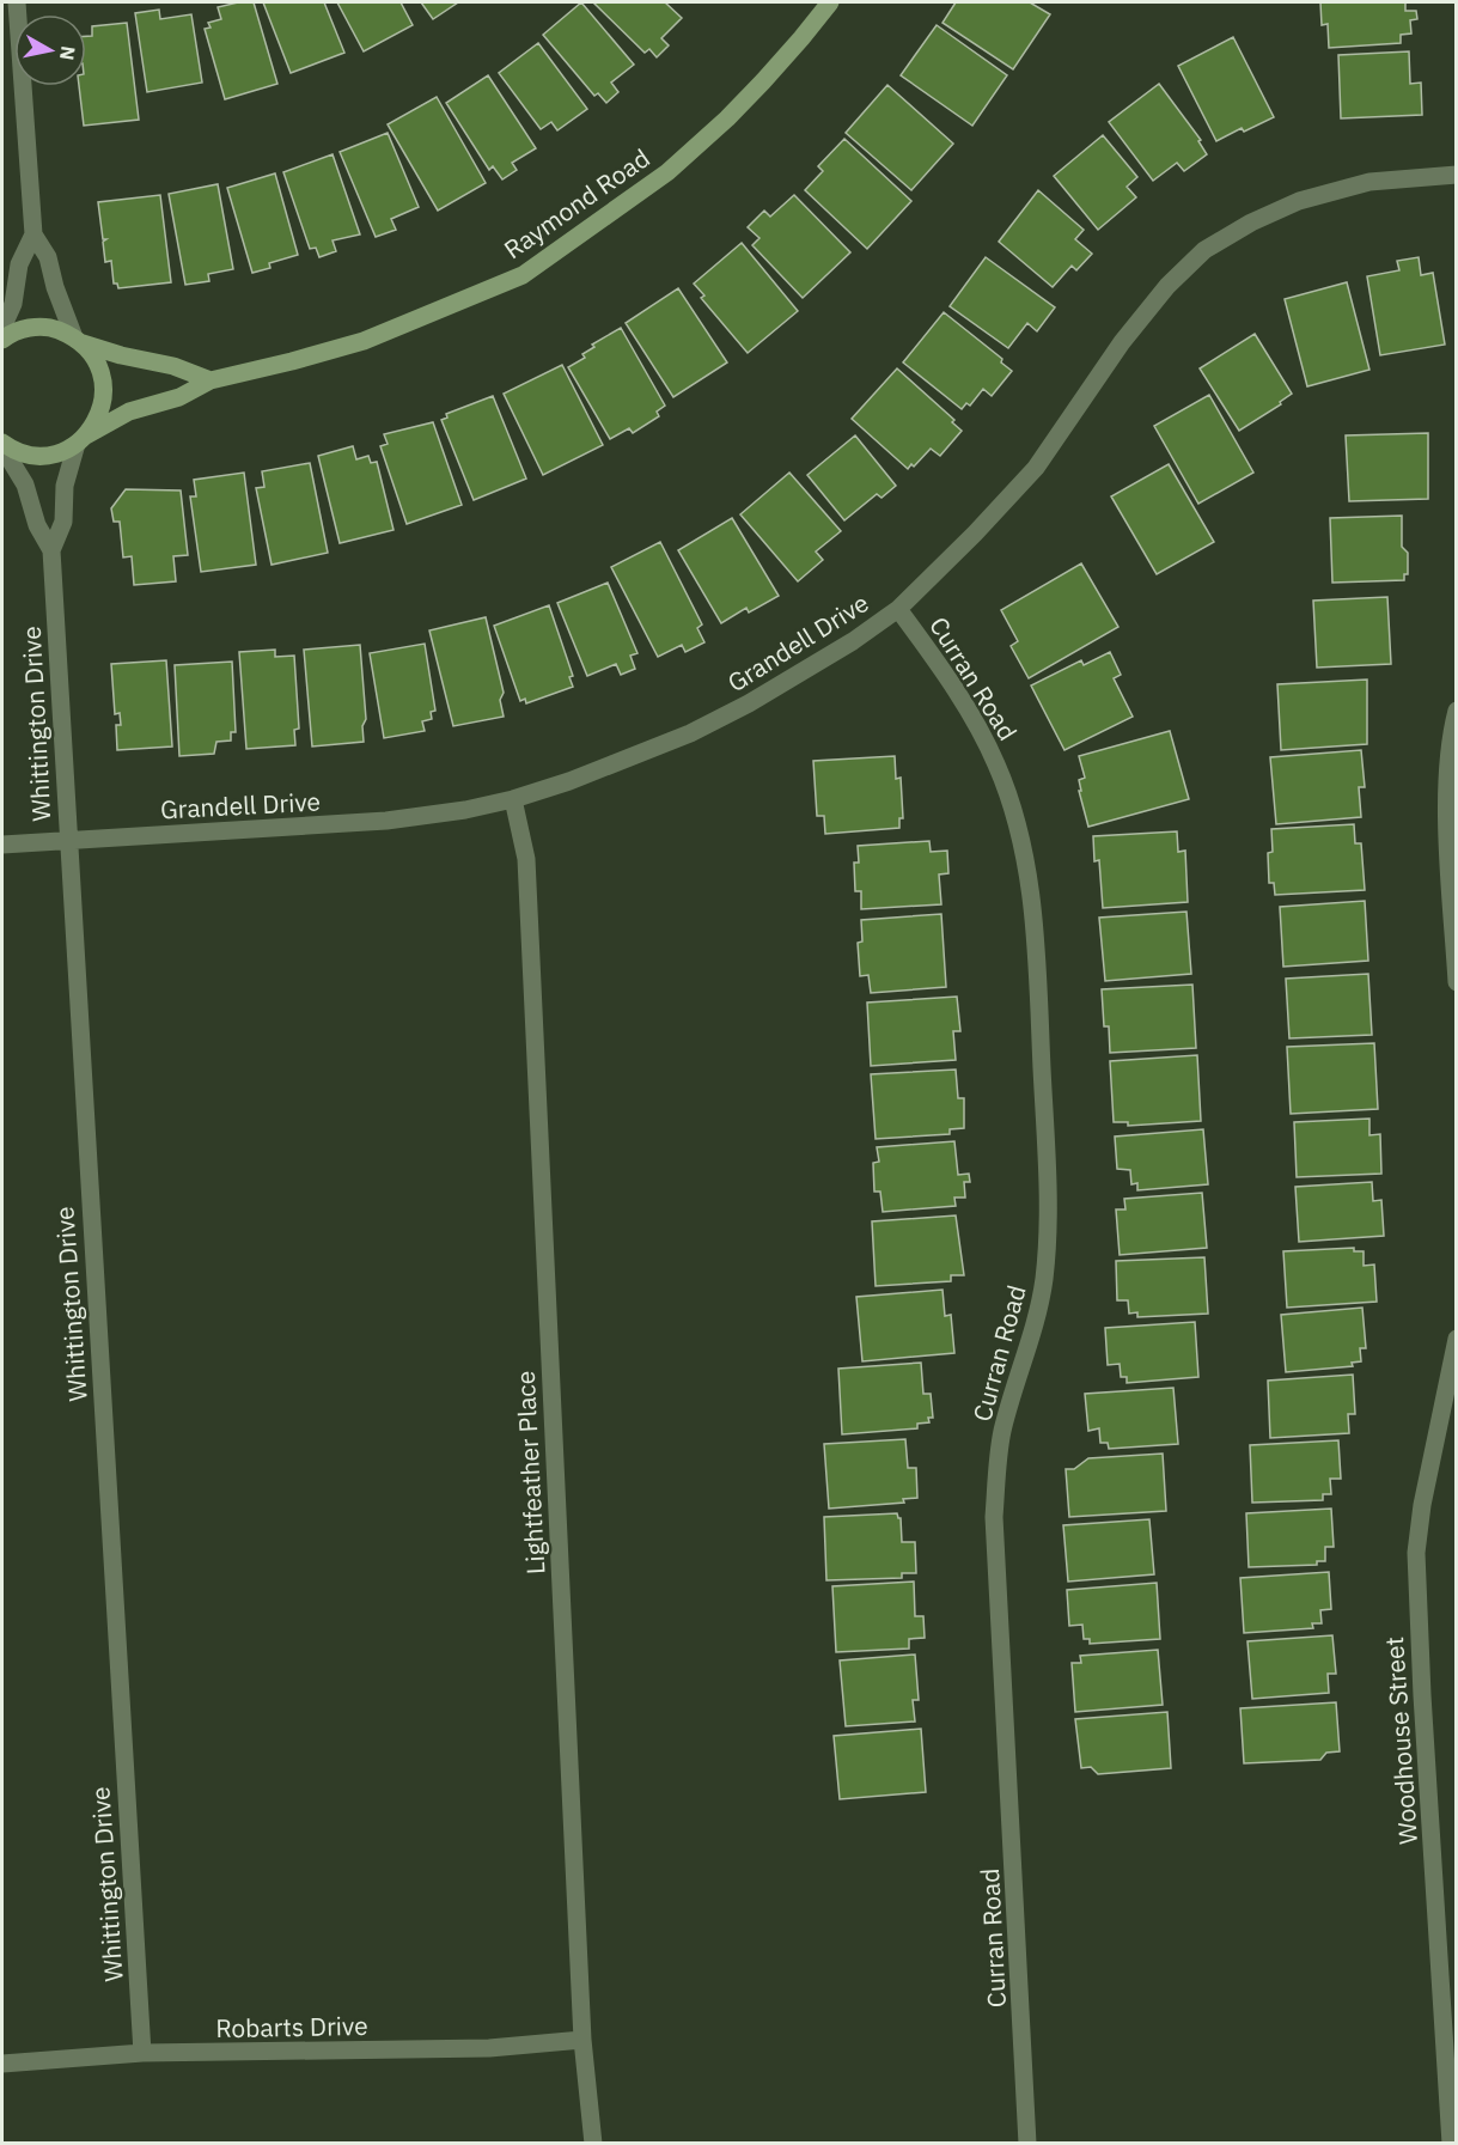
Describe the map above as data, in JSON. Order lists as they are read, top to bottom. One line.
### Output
{"streets":{"street":["Raymond Road","Grandell Drive","Curran Road","Whittington Drive","Lightfeather Place","Woodhouse Street","Robarts Drive"]},"crossings":[["Raymond Road","Whittington Drive"],["Grandell Drive","Curran Road"],["Grandell Drive","Whittington Drive"],["Grandell Drive","Lightfeather Place"],["Whittington Drive","Robarts Drive"],["Lightfeather Place","Robarts Drive"]],"north":"right"}
